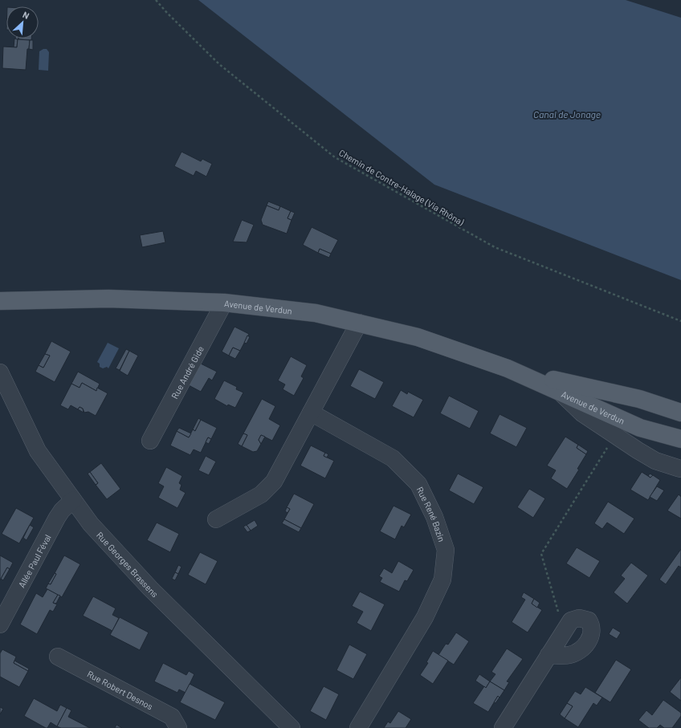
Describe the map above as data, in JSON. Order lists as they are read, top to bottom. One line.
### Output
{"streets":{"main road":["Avenue de Verdun"],"street":["Rue André Gide","Rue René Bazin","Allée Paul Féval","Rue Georges Brassens","Rue Robert Desnos"],"path":["Chemin de Contre-Halage (Via Rhôna)"]},"crossings":[["Avenue de Verdun","Rue André Gide"],["Allée Paul Féval","Rue Georges Brassens"]],"water":["Canal de Jonage"],"north":"top right"}
